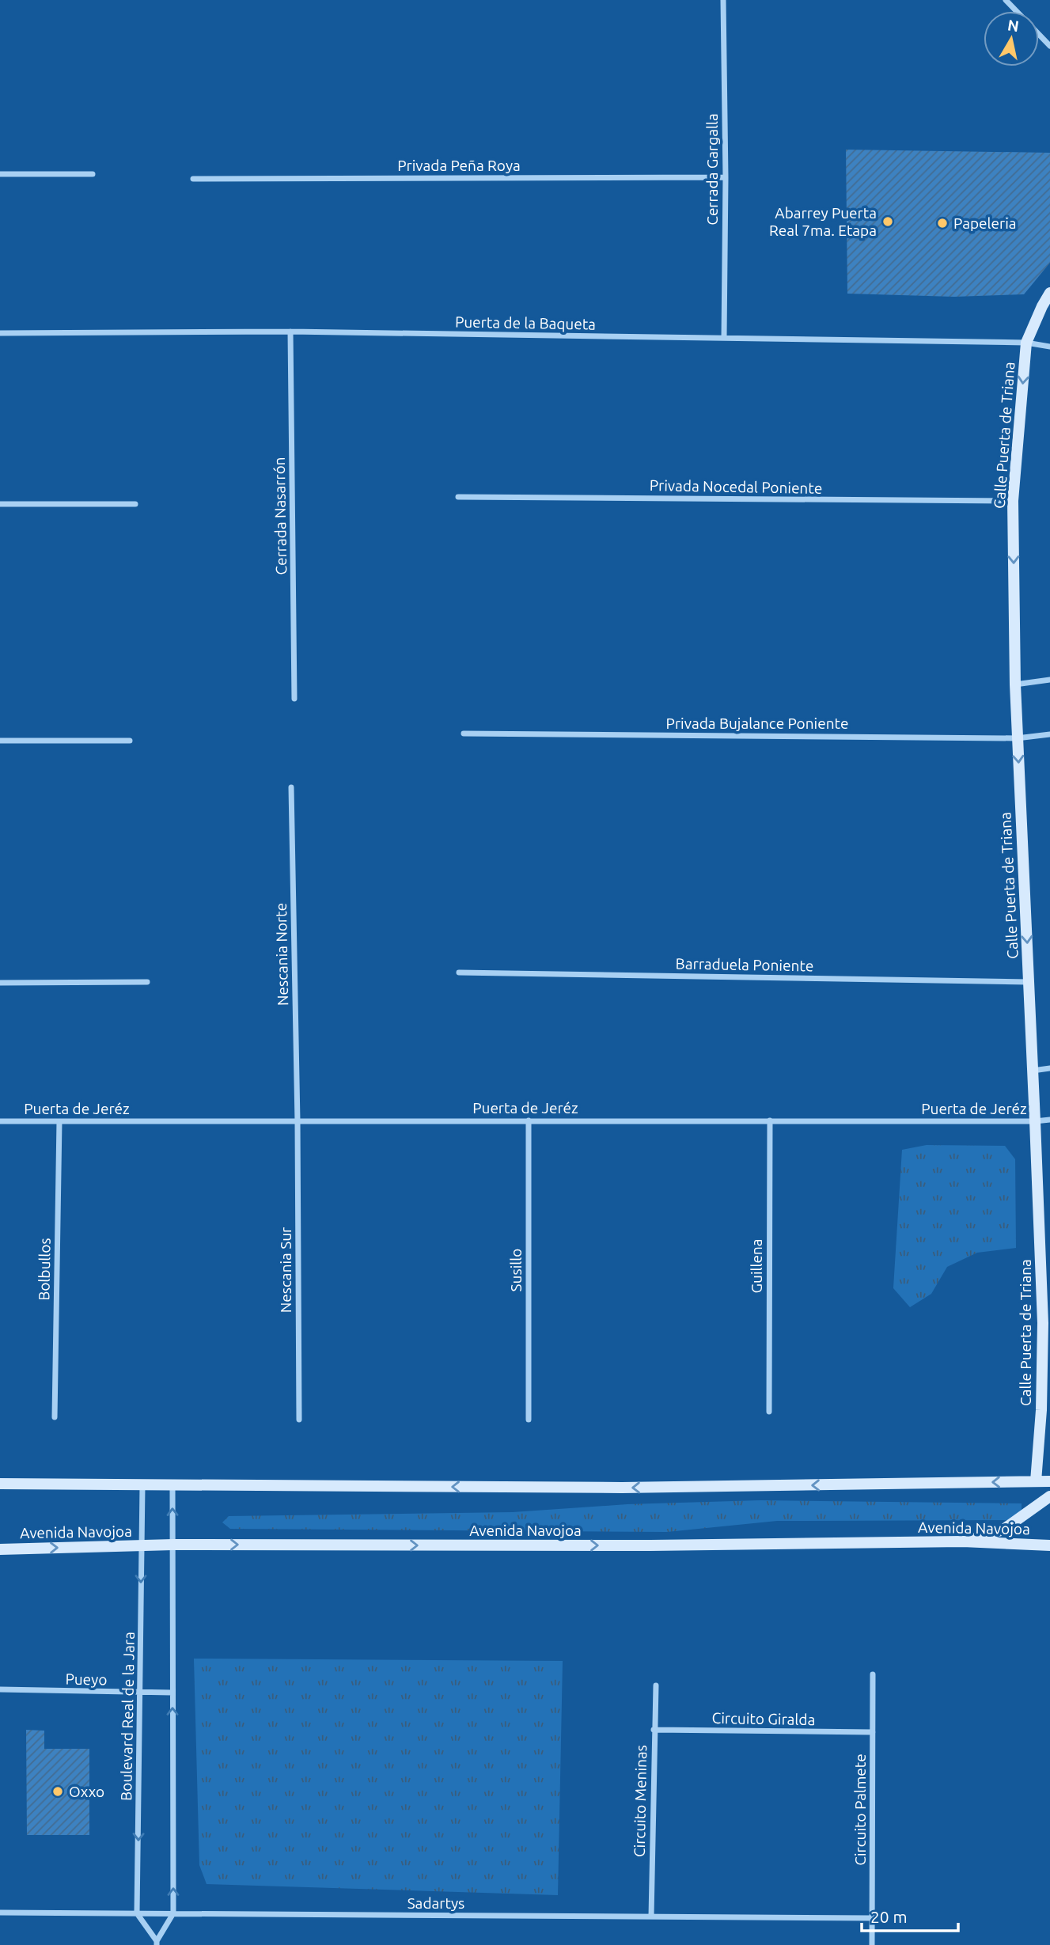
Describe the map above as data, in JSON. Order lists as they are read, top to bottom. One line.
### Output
{"streets":{"street":["Privada Peña Roya","Cerrada Gargalla","Puerta de la Baqueta","Calle Puerta de Triana","Privada Nocedal Poniente","Cerrada Nasarrón","Privada Bujalance Poniente","Nescania Norte","Barraduela Poniente","Puerta de Jeréz","Guillena","Bolbullos","Nescania Sur","Susillo","Avenida Navojoa","Pueyo","Boulevard Real de la Jara","Circuito Giralda","Circuito Meninas","Circuito Palmete","Sadartys"]},"crossings":[["Privada Peña Roya","Cerrada Gargalla"],["Cerrada Gargalla","Puerta de la Baqueta"],["Puerta de la Baqueta","Calle Puerta de Triana"],["Puerta de la Baqueta","Cerrada Nasarrón"],["Calle Puerta de Triana","Privada Nocedal Poniente"],["Calle Puerta de Triana","Privada Bujalance Poniente"],["Calle Puerta de Triana","Barraduela Poniente"],["Calle Puerta de Triana","Puerta de Jeréz"],["Nescania Norte","Puerta de Jeréz"],["Nescania Norte","Nescania Sur"],["Puerta de Jeréz","Guillena"],["Puerta de Jeréz","Bolbullos"],["Puerta de Jeréz","Nescania Sur"],["Puerta de Jeréz","Susillo"],["Avenida Navojoa","Boulevard Real de la Jara"],["Pueyo","Boulevard Real de la Jara"],["Boulevard Real de la Jara","Sadartys"],["Circuito Giralda","Circuito Meninas"],["Circuito Giralda","Circuito Palmete"],["Circuito Meninas","Sadartys"],["Circuito Palmete","Sadartys"]],"one_way":["Calle Puerta de Triana"],"places":["Abarrey Puerta Real 7ma. Etapa","Papeleria","Oxxo"],"scale_bar":"20 m","north":"top"}
